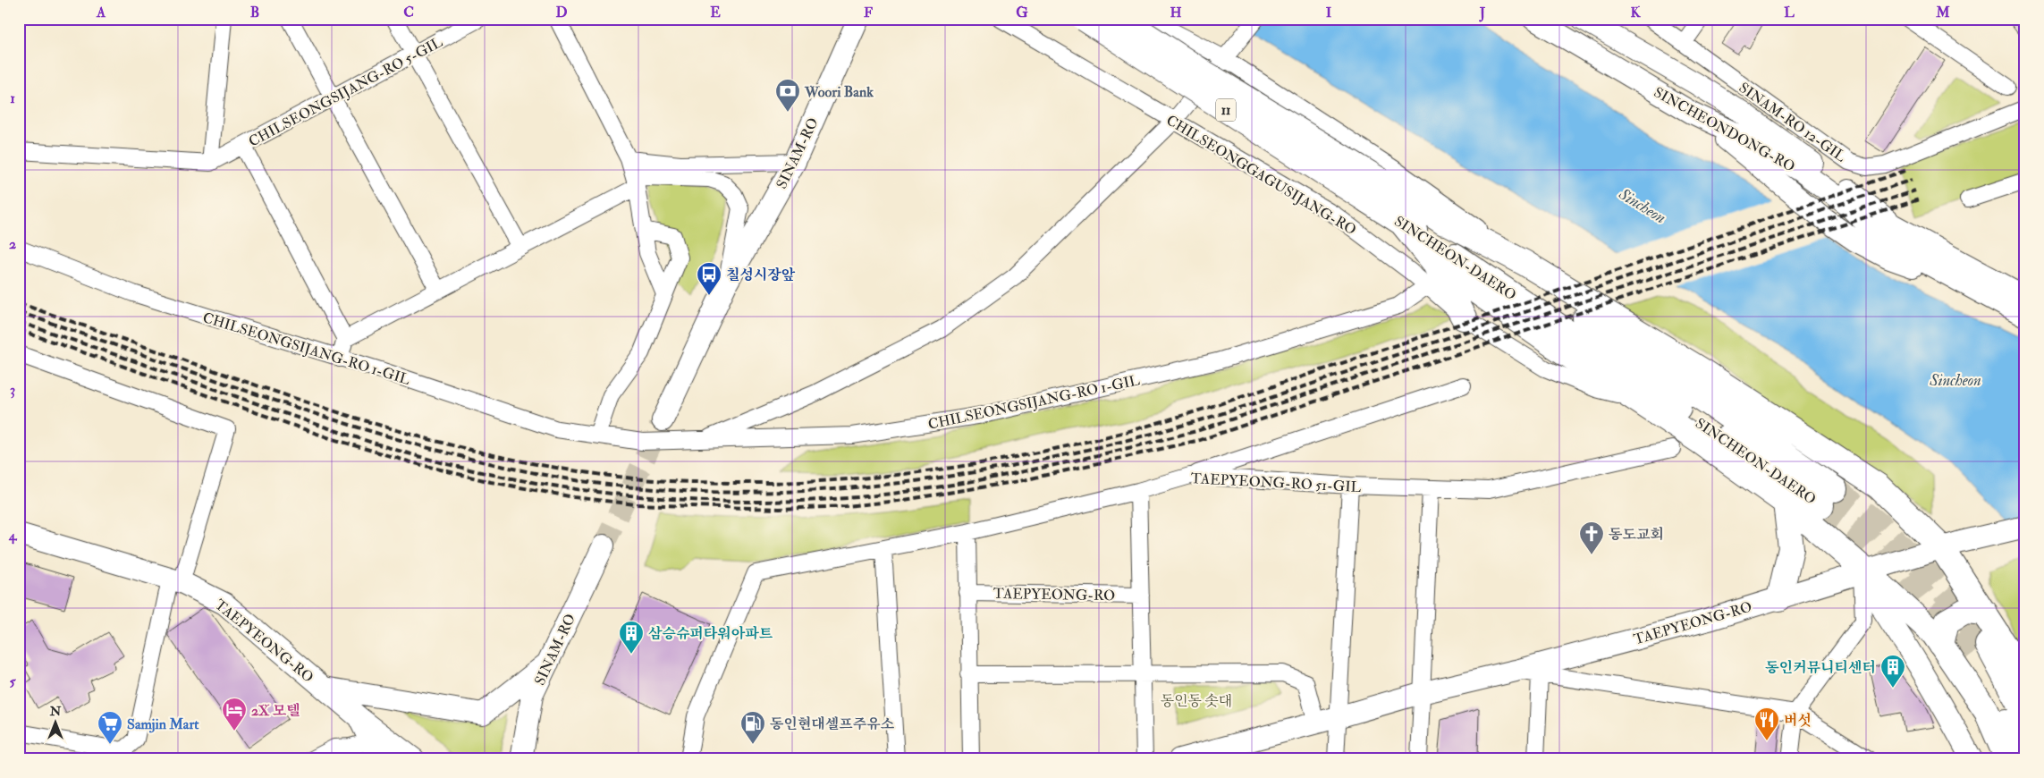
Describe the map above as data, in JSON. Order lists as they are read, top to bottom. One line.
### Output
{"streets":{"highway":["11","SINCHEON-DAERO"],"main road":["SINCHEONDONG-RO","SINAM-RO","TAEPYEONG-RO"],"street":["CHILSEONGSIJANG-RO 5-GIL","SINAM-RO 12-GIL","CHILSEONGGAGUSIJANG-RO","CHILSEONGSIJANG-RO 1-GIL","TAEPYEONG-RO 51-GIL"]},"crossings":[["CHILSEONGGAGUSIJANG-RO","CHILSEONGSIJANG-RO 1-GIL"]],"water":["Sincheon"],"parks":["동인동 솟대"],"places":{"bank":["Woori Bank"],"bus stop":["칠성시장앞"],"church":["동도교회"],"building":["삼승슈퍼타워아파트","동인커뮤니티센터"],"hotel":["2X 모텔"],"restaurant":["버섯"],"supermarket":["Samjin Mart"],"fuel station":["동인현대셀프주유소"]},"north":"top","grid":{"columns":["A","B","C","D","E","F","G","H","I","J","K","L","M"],"rows":["1","2","3","4","5"]}}
